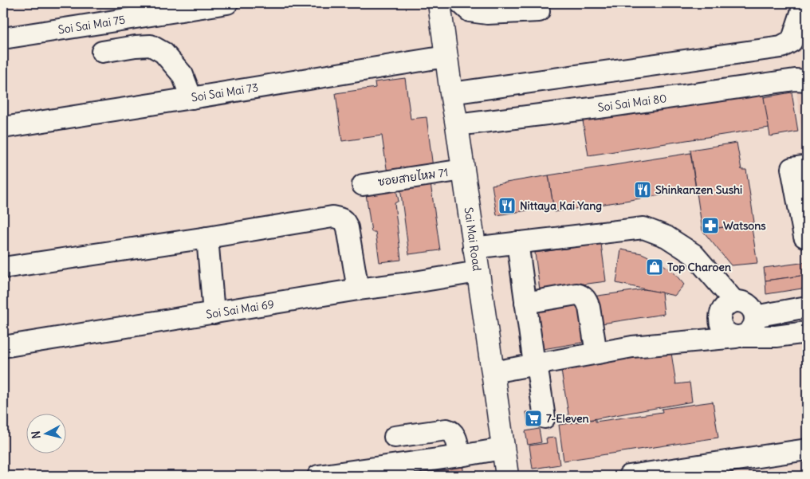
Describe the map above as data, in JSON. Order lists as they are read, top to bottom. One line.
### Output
{"streets":{"main road":["Sai Mai Road"],"street":["Soi Sai Mai 75","Soi Sai Mai 73","Soi Sai Mai 80","ซอยสายไหม 71","Soi Sai Mai 69"]},"crossings":[["Soi Sai Mai 73","Sai Mai Road"],["Soi Sai Mai 80","Sai Mai Road"],["ซอยสายไหม 71","Sai Mai Road"],["Sai Mai Road","Soi Sai Mai 69"]],"places":{"restaurant":["Shinkanzen Sushi","Nittaya Kai Yang"],"pharmacy":["Watsons"],"shop":["Top Charoen"],"supermarket":["7-Eleven"]},"north":"left"}
